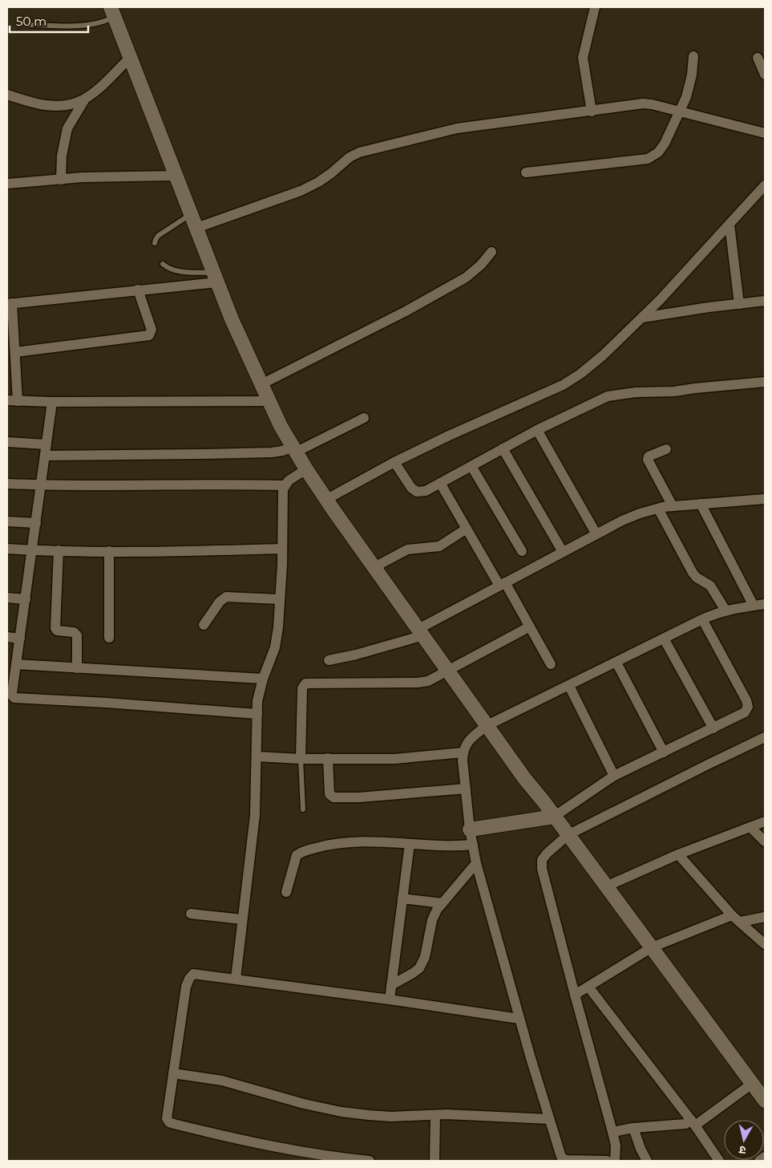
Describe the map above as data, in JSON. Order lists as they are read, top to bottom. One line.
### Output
{"scale_bar":"50 m","north":"bottom"}
